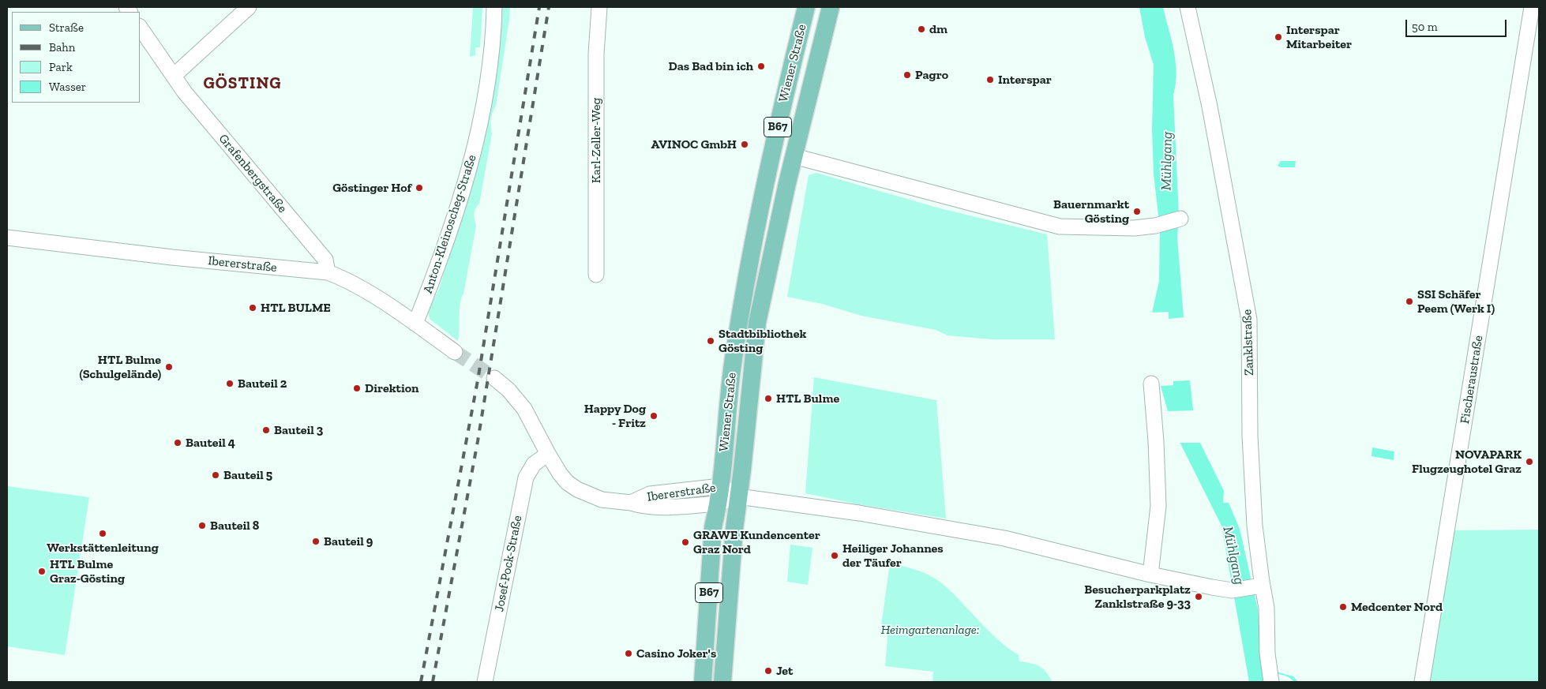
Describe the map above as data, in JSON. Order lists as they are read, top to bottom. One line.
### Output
{"streets":{"main road":["Wiener Straße","B67"],"street":["Karl-Zeller-Weg","Grafenbergstraße","Anton-Kleinoscheg-Straße","Ibererstraße","Zanklstraße","Fischeraustraße","Josef-Pock-Straße"]},"crossings":[["Wiener Straße","Ibererstraße"],["Grafenbergstraße","Ibererstraße"],["Anton-Kleinoscheg-Straße","Ibererstraße"],["Ibererstraße","Josef-Pock-Straße"]],"districts":["GÖSTING"],"water":["Mühlgang"],"parks":["Heimgartenanlage:"],"places":["dm","Interspar Mitarbeiter","Das Bad bin ich","Pagro","Interspar","AVINOC GmbH","Göstinger Hof","Bauernmarkt Gösting","SSI Schäfer Peem (Werk I)","HTL BULME","Stadtbibliothek Gösting","HTL Bulme (Schulgelände)","Bauteil 2","Direktion","HTL Bulme","Happy Dog - Fritz","Bauteil 3","Bauteil 4","NOVAPARK Flugzeughotel Graz","Bauteil 5","Bauteil 8","Werkstättenleitung","Bauteil 9","GRAWE Kundencenter Graz Nord","Heiliger Johannes der Täufer","HTL Bulme Graz-Gösting","Besucherparkplatz Zanklstraße 9-33","Medcenter Nord","Casino Joker's","Jet"],"legend":["Straße","Bahn","Park","Wasser"],"scale_bar":"50 m"}
